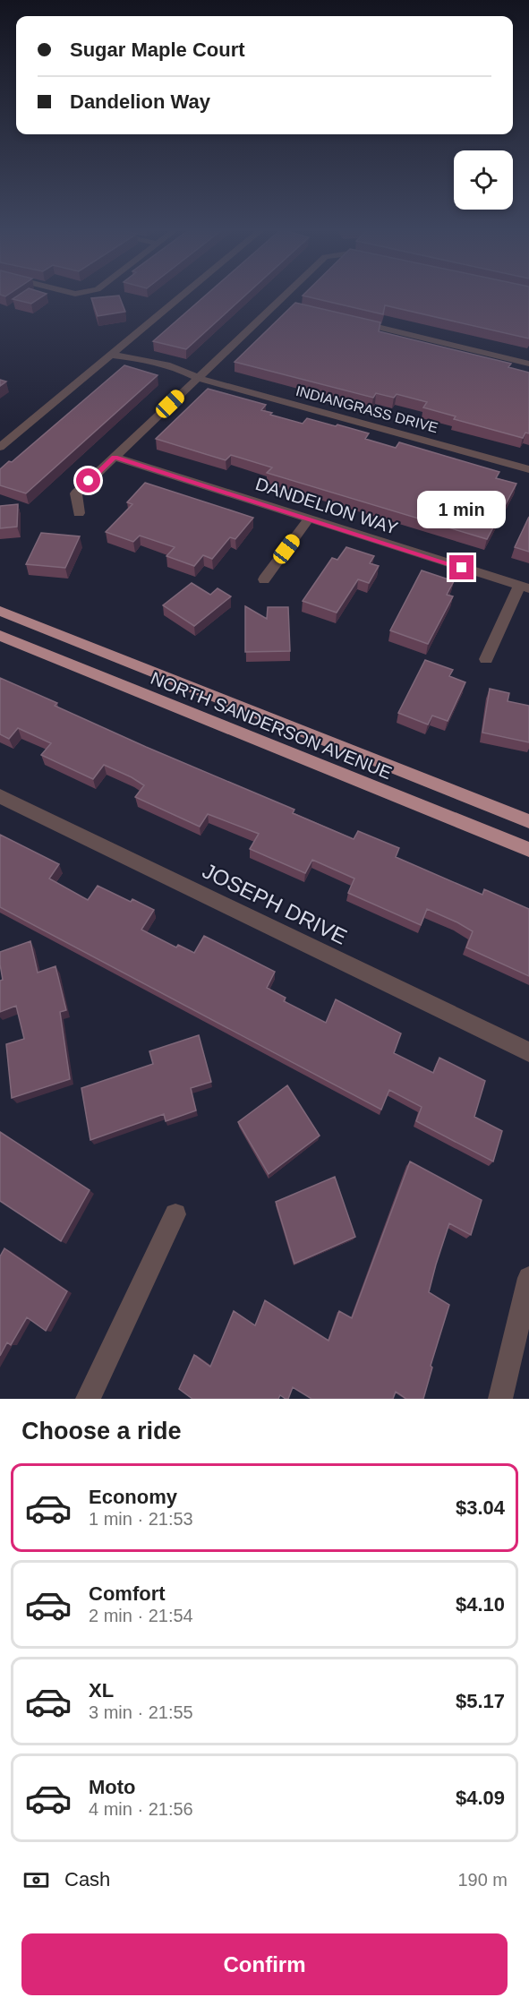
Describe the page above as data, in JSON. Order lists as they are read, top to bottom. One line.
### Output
{"streets":{"highway":["NORTH SANDERSON AVENUE"],"street":["INDIANGRASS DRIVE","DANDELION WAY","JOSEPH DRIVE"]},"page":{"banner":["Sugar Maple Court","Dandelion Way"],"bubble":"1 min","heading":"Choose a ride","list":[{"name":"Economy","note":"1 min · 21:53","value":"$3.04"},{"name":"Comfort","note":"2 min · 21:54","value":"$4.10"},{"name":"XL","note":"3 min · 21:55","value":"$5.17"},{"name":"Moto","note":"4 min · 21:56","value":"$4.09"}],"pay":["Cash","190 m"],"buttons":"Confirm"}}
